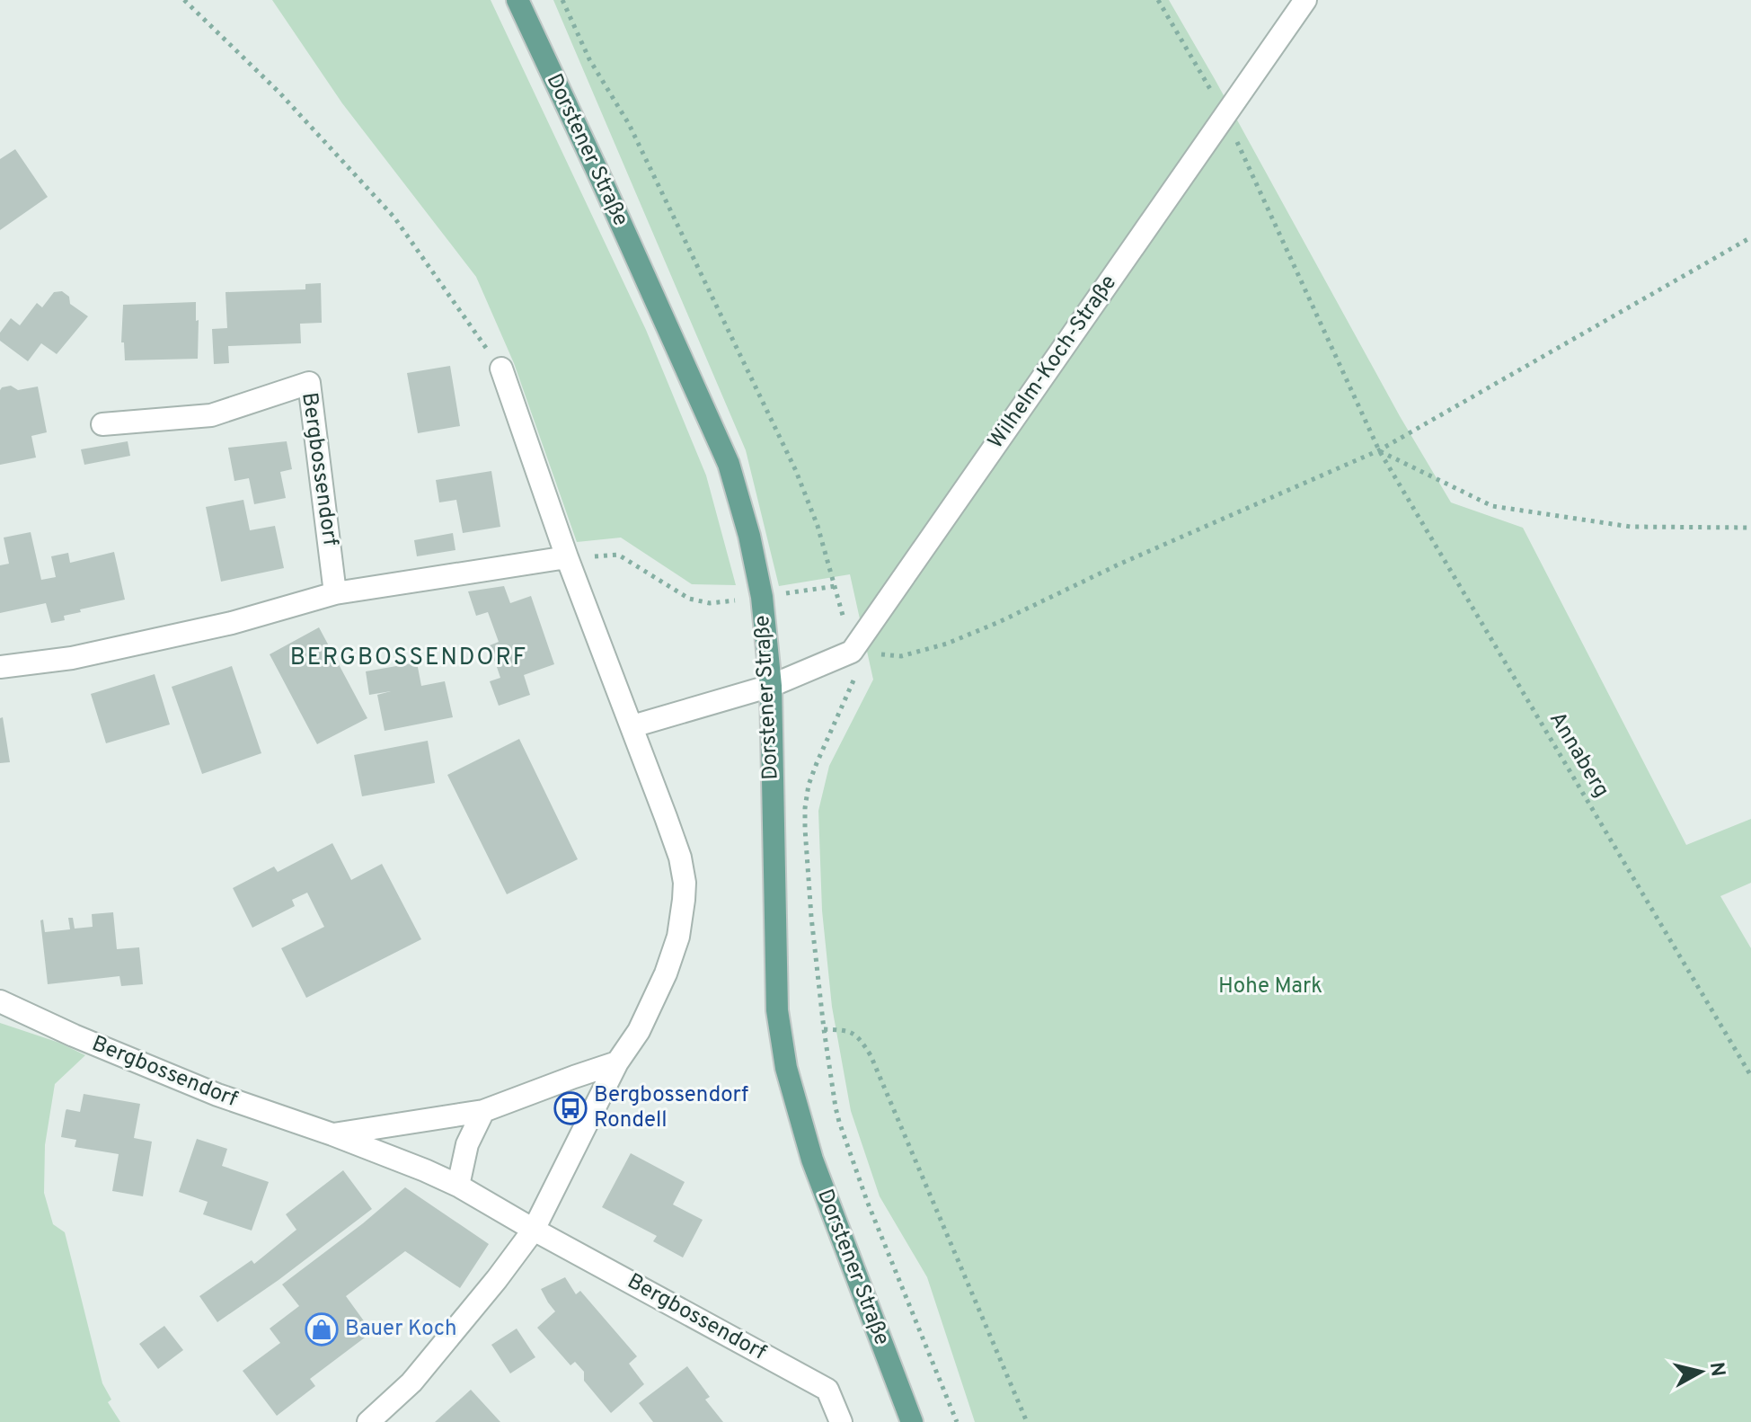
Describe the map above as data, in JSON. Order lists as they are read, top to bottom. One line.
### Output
{"streets":{"main road":["Dorstener Straße"],"street":["Wilhelm-Koch-Straße","Bergbossendorf"],"path":["Annaberg"]},"crossings":[["Wilhelm-Koch-Straße","Annaberg"]],"districts":["BERGBOSSENDORF"],"parks":["Hohe Mark"],"places":{"bus stop":["Bergbossendorf Rondell"],"shop":["Bauer Koch"]},"north":"right"}
